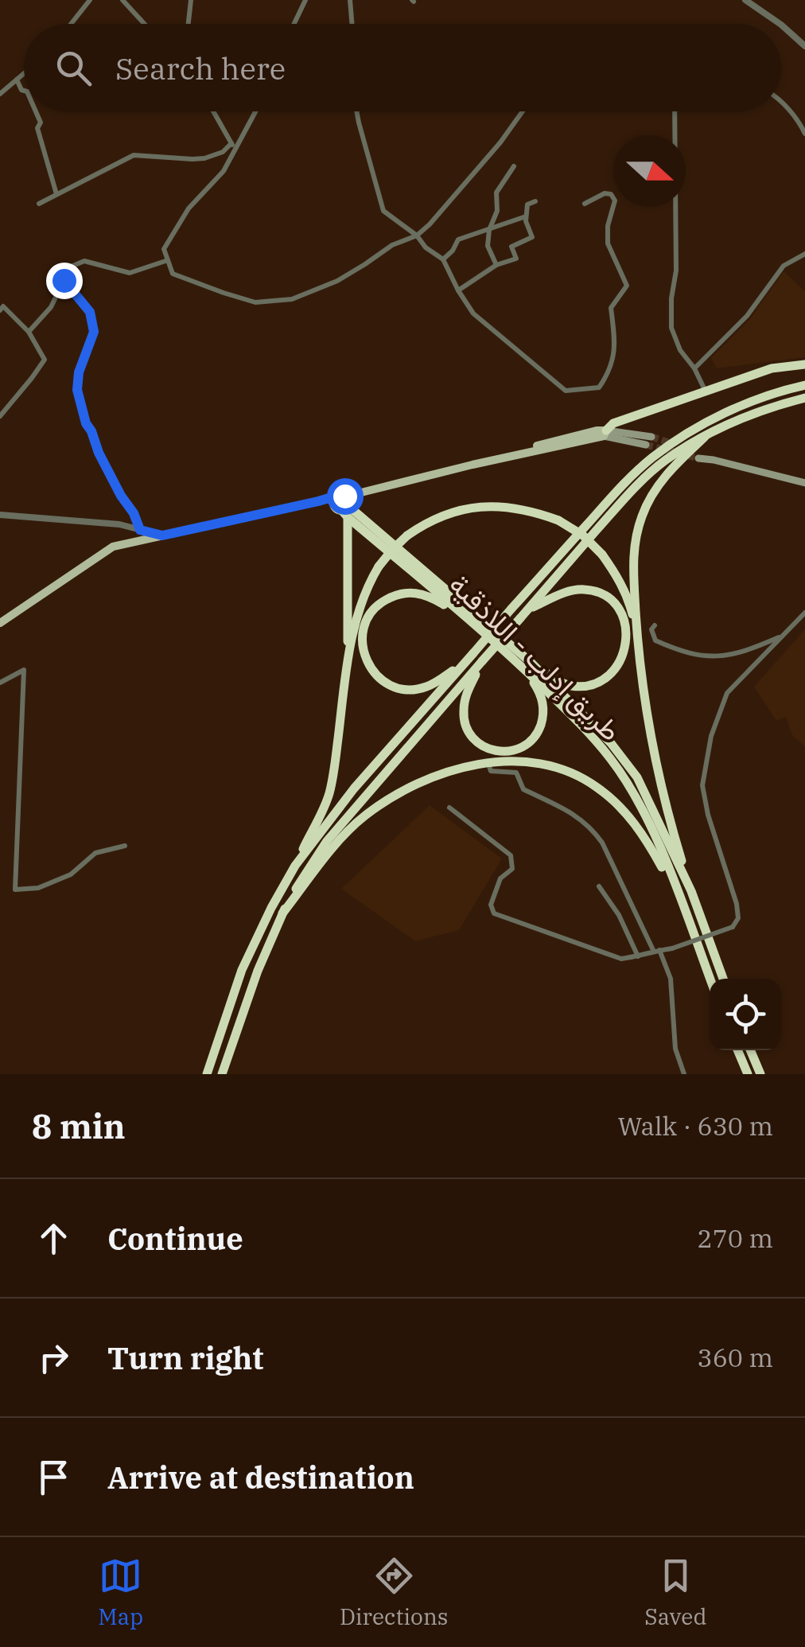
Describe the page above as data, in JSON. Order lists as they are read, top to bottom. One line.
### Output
{"streets":{"highway":["طريق إدلب - اللاذقية"]},"north":"right","page":{"search":"Search here","heading":["8 min","Walk · 630 m"],"list":[["Continue","270 m"],["Turn right","360 m"],"Arrive at destination"],"nav":["Map","Directions","Saved"]}}
